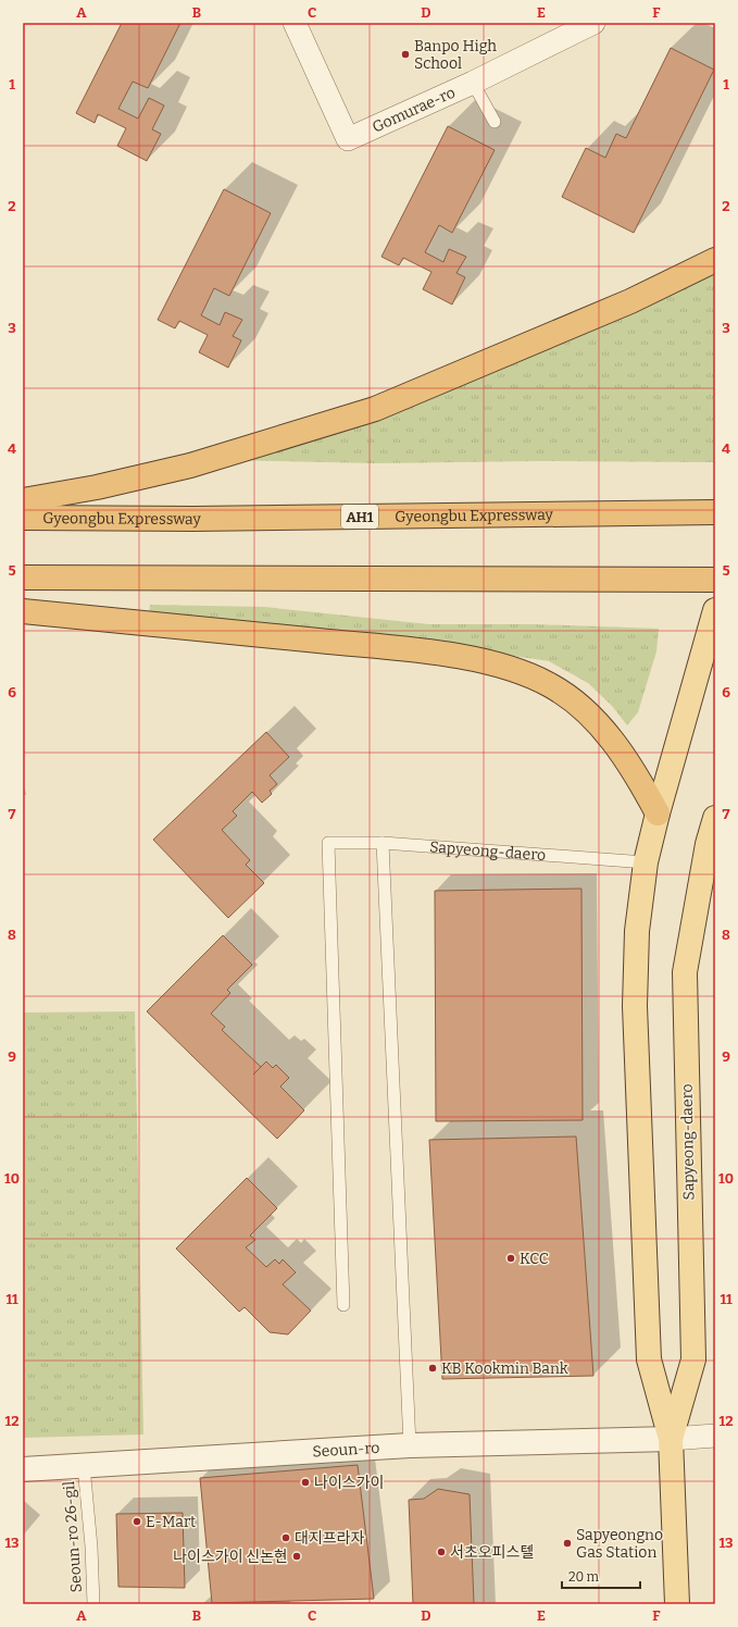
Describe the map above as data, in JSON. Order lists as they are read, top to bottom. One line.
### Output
{"streets":{"highway":["Gyeongbu Expressway","AH1"],"main road":["Sapyeong-daero"],"street":["Gomurae-ro","Seoun-ro"],"lane":["Seoun-ro 26-gil"]},"crossings":[["Sapyeong-daero","Seoun-ro"],["Seoun-ro","Seoun-ro 26-gil"]],"places":["Banpo High School","KCC","KB Kookmin Bank","나이스가이","E-Mart","대지프라자","Sapyeongno Gas Station","서초오피스텔","나이스가이 신논현"],"scale_bar":"20 m","grid":{"columns":["A","B","C","D","E","F"],"rows":["1","2","3","4","5","6","7","8","9","10","11","12","13"]}}
